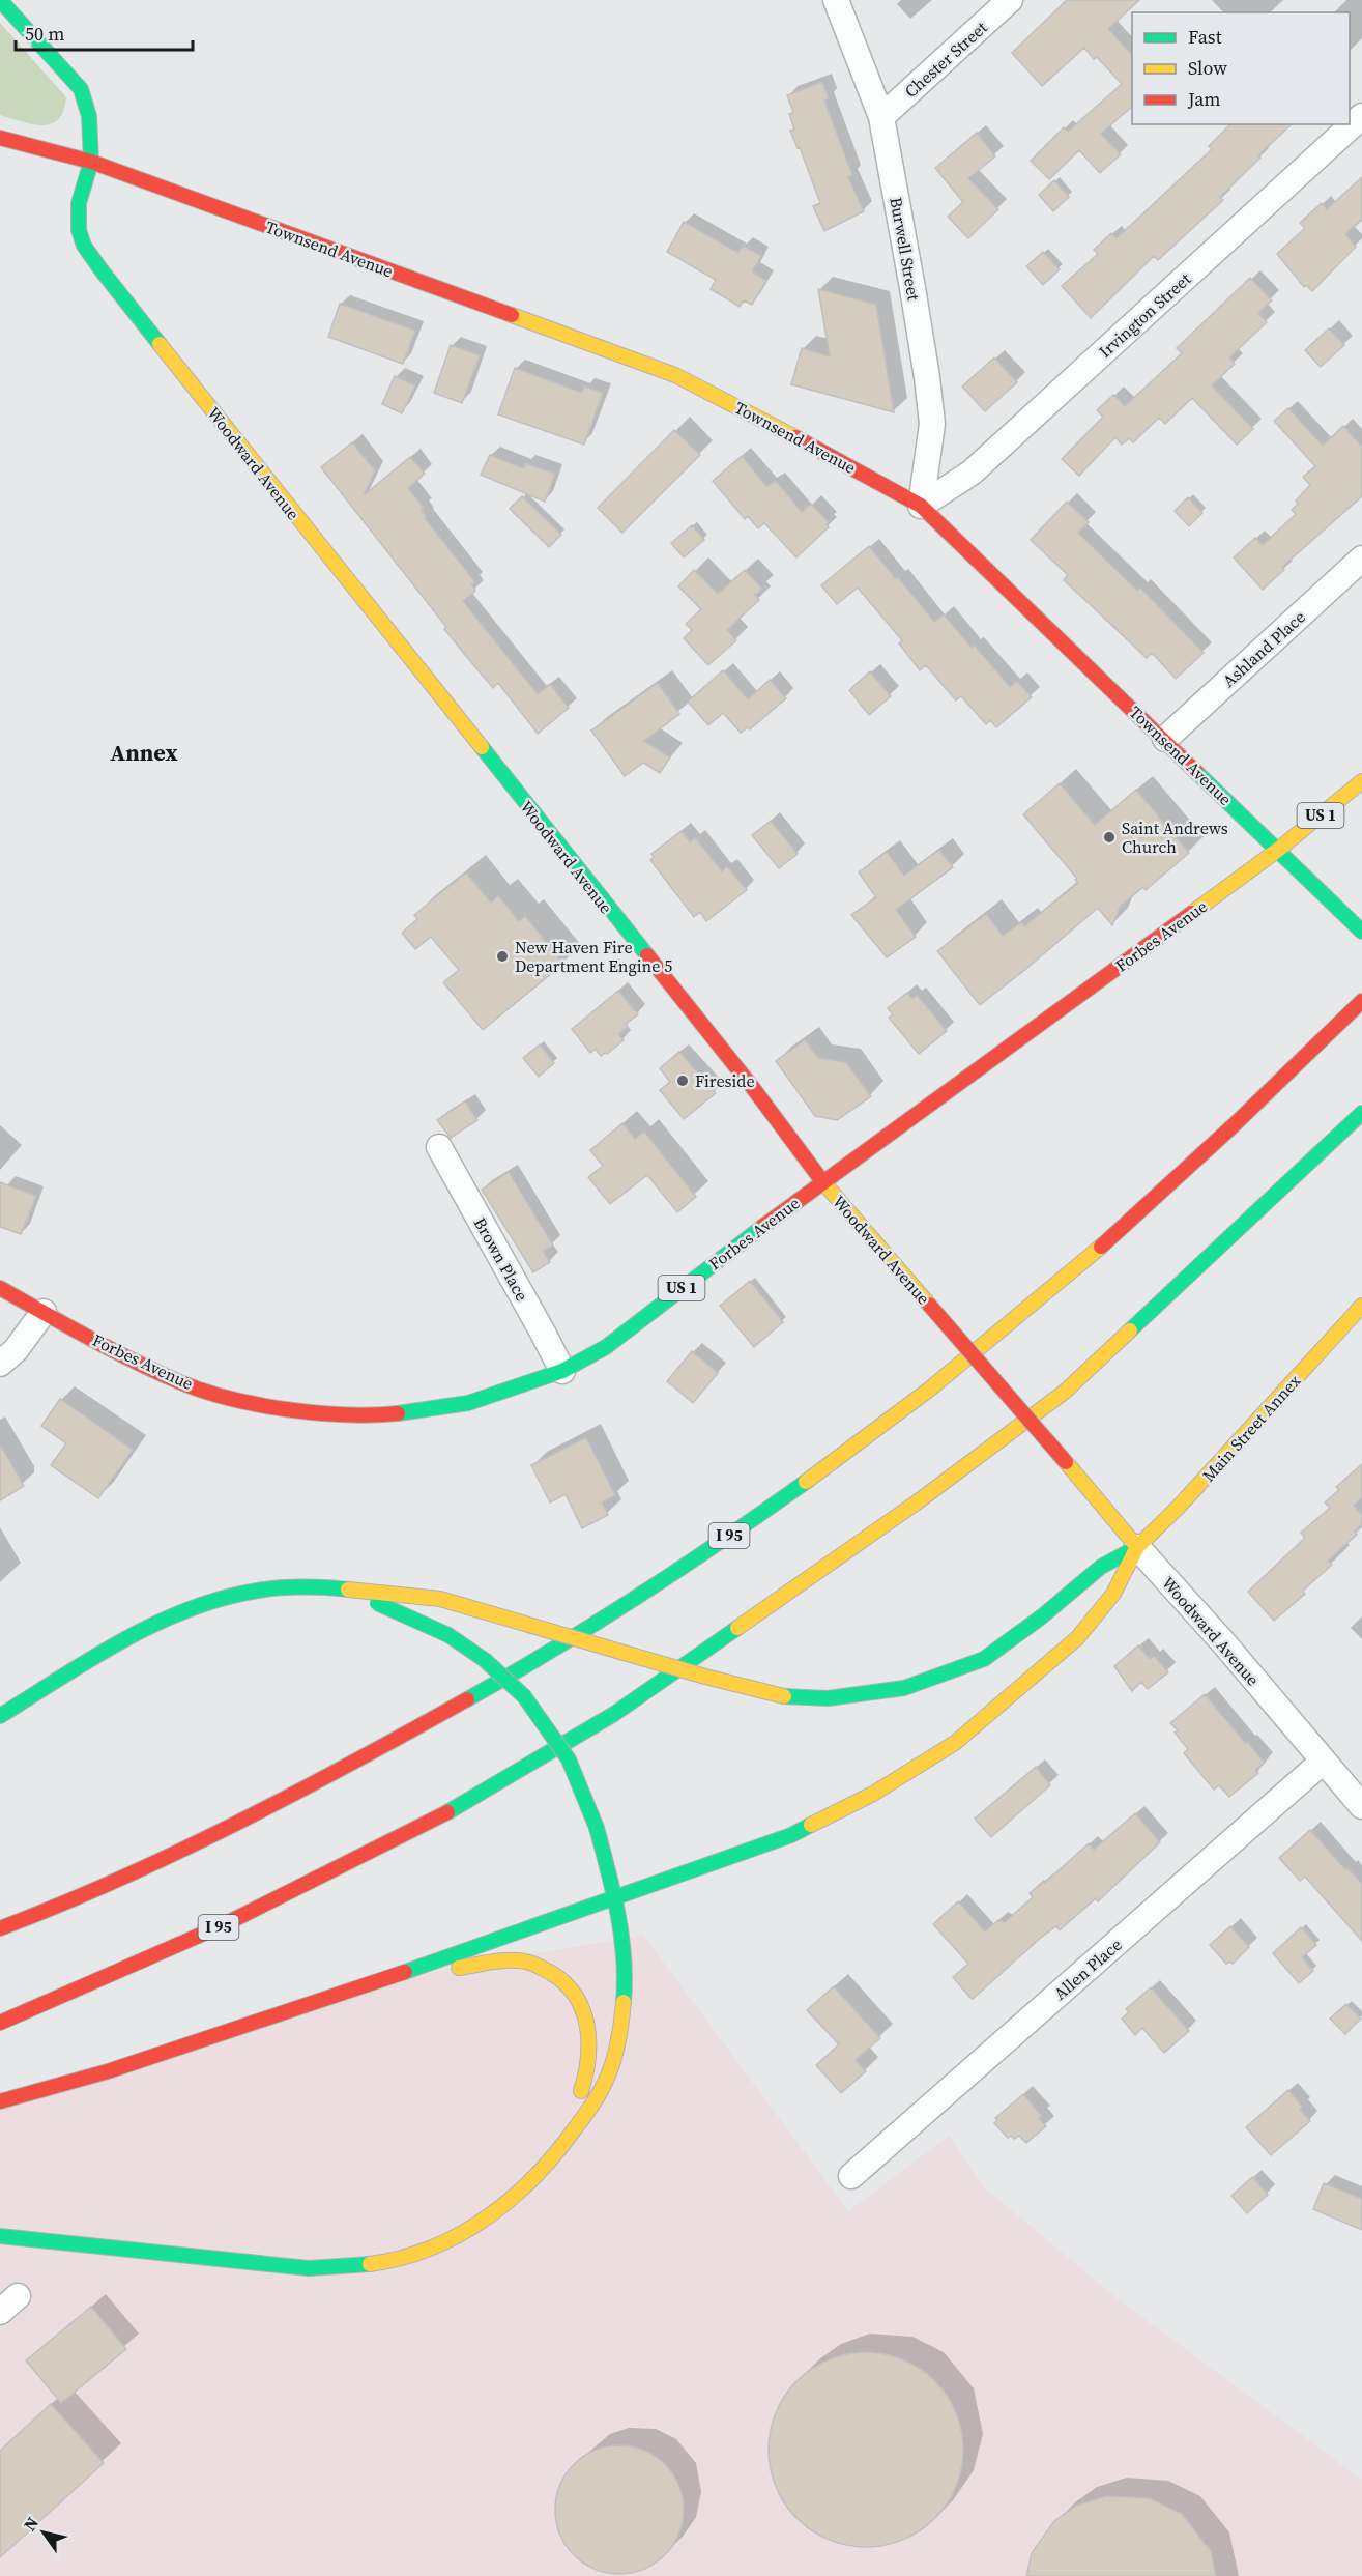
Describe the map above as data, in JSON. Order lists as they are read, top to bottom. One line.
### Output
{"streets":{"main road":["Townsend Avenue","Woodward Avenue","US 1","Forbes Avenue","Main Street Annex","I 95"],"street":["Chester Street","Burwell Street","Irvington Street","Ashland Place","Brown Place","Allen Place"]},"crossings":[["Chester Street","Burwell Street"],["Townsend Avenue","Burwell Street"],["Townsend Avenue","Irvington Street"],["Townsend Avenue","Woodward Avenue"],["Townsend Avenue","Ashland Place"],["Townsend Avenue","Forbes Avenue"],["Burwell Street","Irvington Street"],["Woodward Avenue","Forbes Avenue"],["Woodward Avenue","Main Street Annex"],["Woodward Avenue","Allen Place"],["Forbes Avenue","Brown Place"]],"districts":["Annex"],"places":["Saint Andrews Church","New Haven Fire Department Engine 5","Fireside"],"legend":["Fast","Slow","Jam"],"scale_bar":"50 m","north":"top left"}
